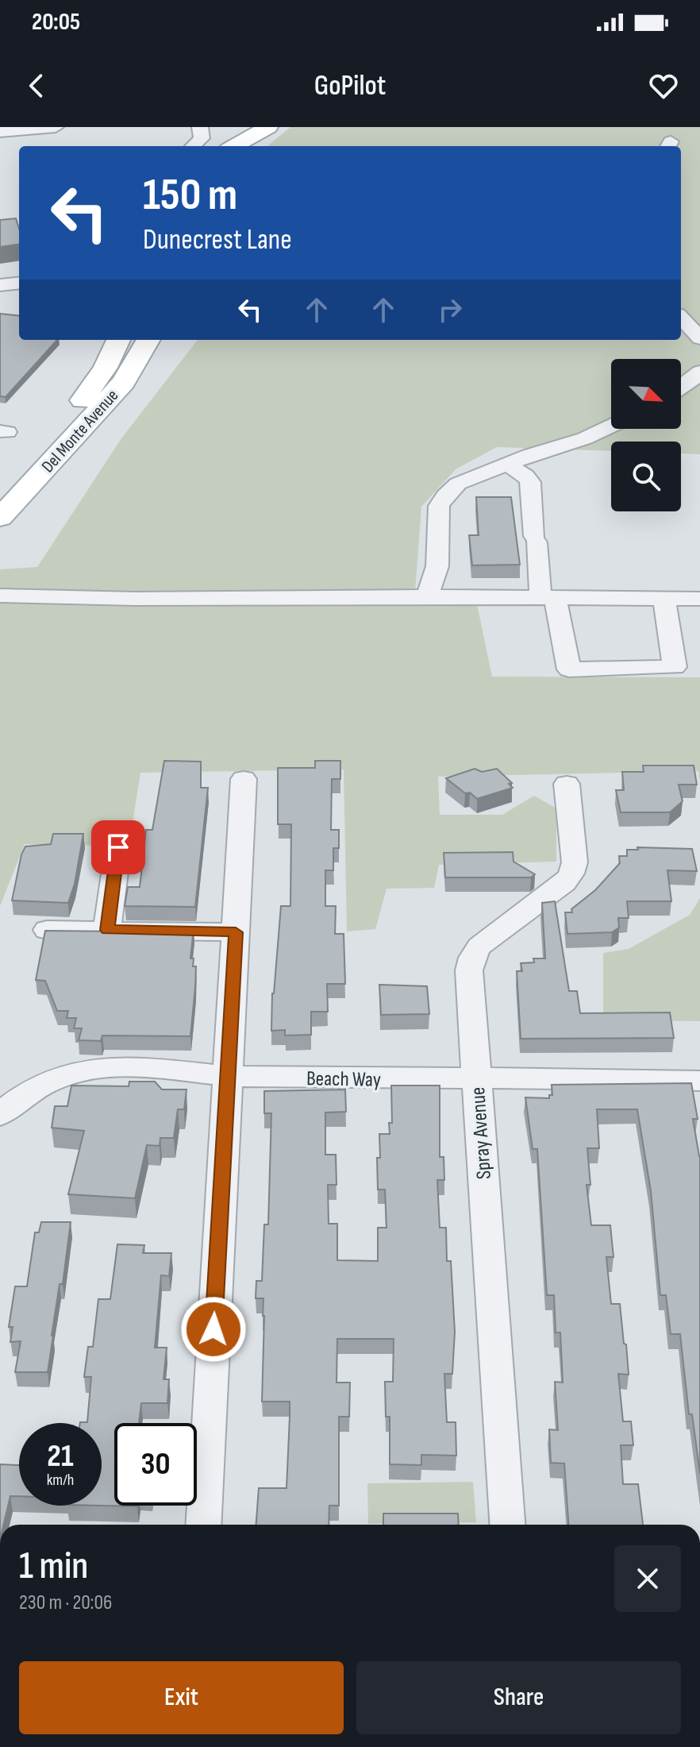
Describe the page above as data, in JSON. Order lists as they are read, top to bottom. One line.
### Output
{"streets":{"main road":["Del Monte Avenue"],"street":["Beach Way","Spray Avenue"]},"crossings":[["Beach Way","Spray Avenue"]],"north":"bottom right","page":{"status":"20:05","header":"GoPilot","turn":["150 m","Dunecrest Lane"],"speed":"21 km/h","limit":"30","heading":["1 min","230 m · 20:06"],"buttons":["Exit","Share"]}}
